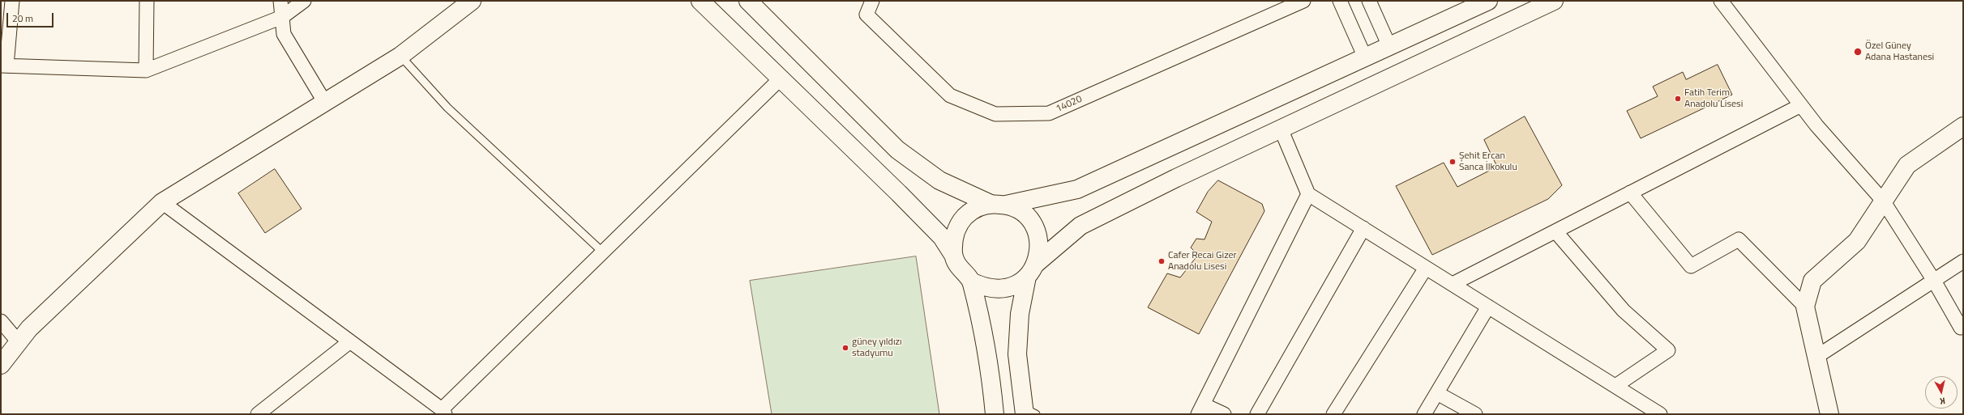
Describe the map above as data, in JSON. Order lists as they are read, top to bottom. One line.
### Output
{"streets":{"street":["14020"]},"places":["Özel Güney Adana Hastanesi","Fatih Terim Anadolu Lisesi","Şehit Ercan Sanca İlkokulu","Cafer Recai Gizer Anadolu Lisesi","güney yıldızı stadyumu"],"scale_bar":"20 m","north":"bottom"}
